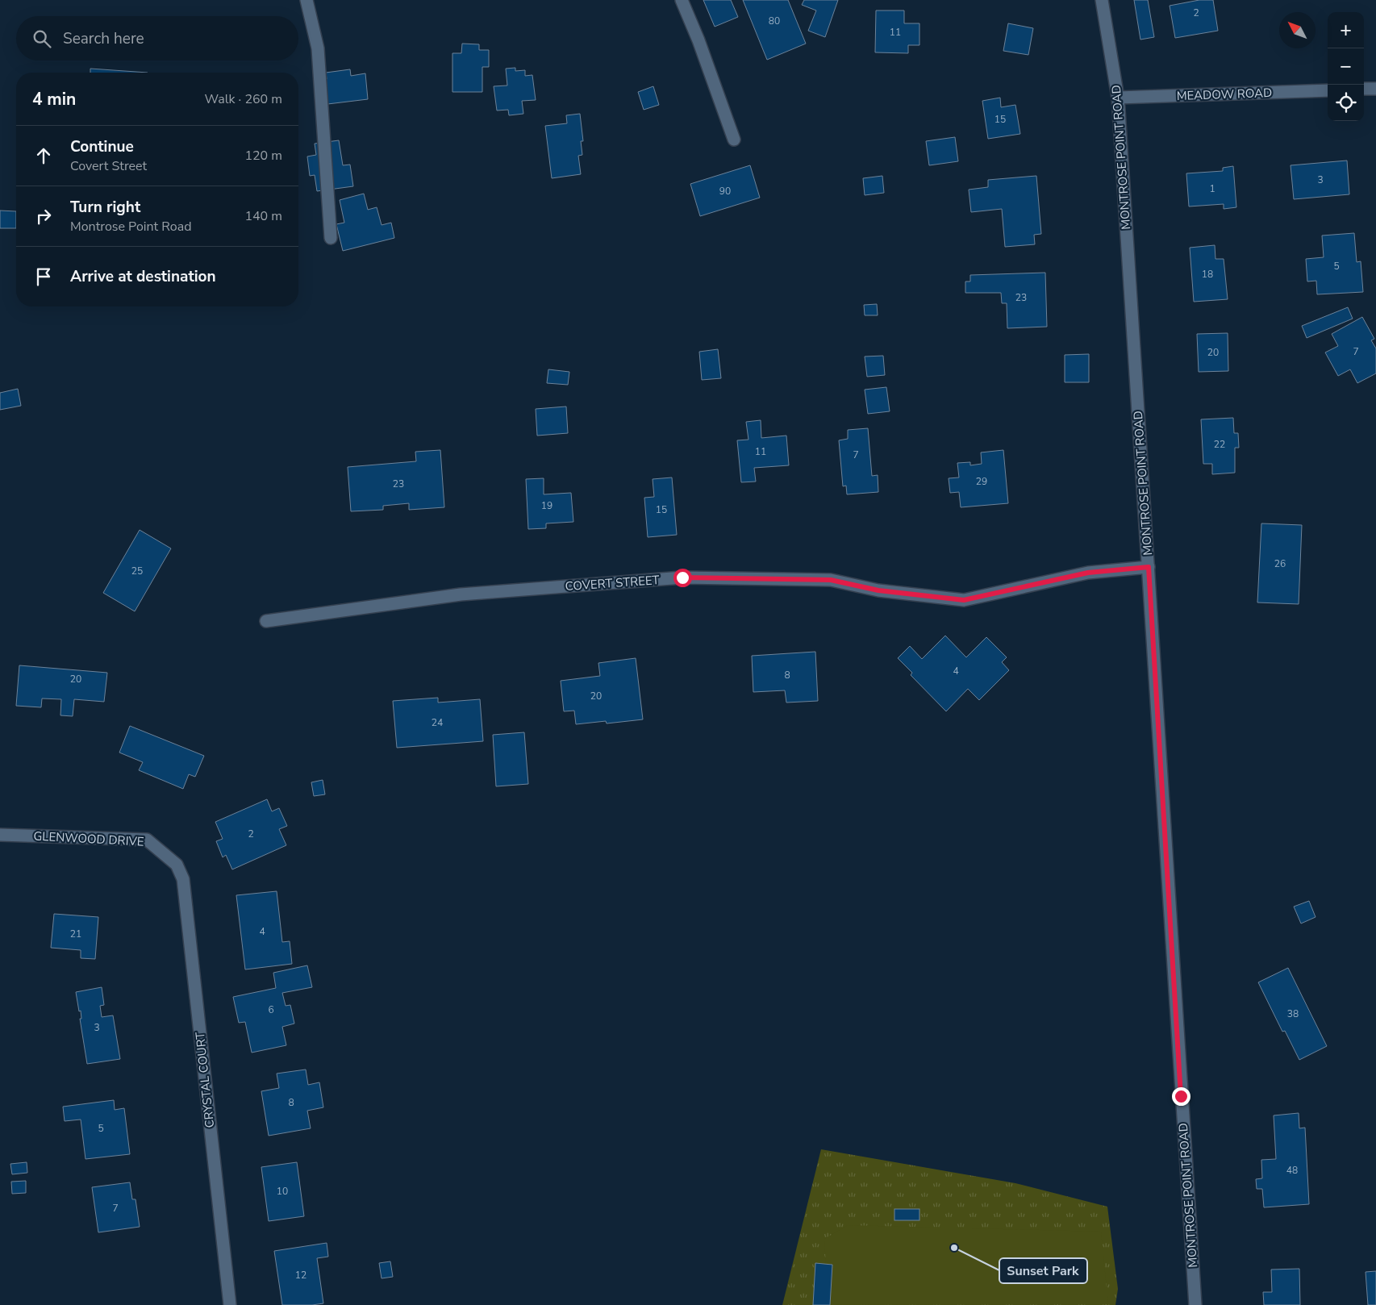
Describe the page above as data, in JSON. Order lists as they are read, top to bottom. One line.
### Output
{"streets":{"street":["MEADOW ROAD","MONTROSE POINT ROAD","COVERT STREET","GLENWOOD DRIVE","CRYSTAL COURT"]},"crossings":[["MEADOW ROAD","MONTROSE POINT ROAD"],["MONTROSE POINT ROAD","COVERT STREET"],["GLENWOOD DRIVE","CRYSTAL COURT"]],"places":["Sunset Park"],"house_numbers":["2","80","11","15","3","1","90","5","18","23","7","20","22","11","7","29","23","19","15","26","25","4","8","20","20","24","2","4","21","6","38","3","8","5","48","10","7","12"],"north":"top left","page":{"map_buttons":["+","−"],"search":"Search here","heading":["4 min","Walk · 260 m"],"list":[["Continue","Covert Street","120 m"],["Turn right","Montrose Point Road","140 m"],"Arrive at destination"]}}
